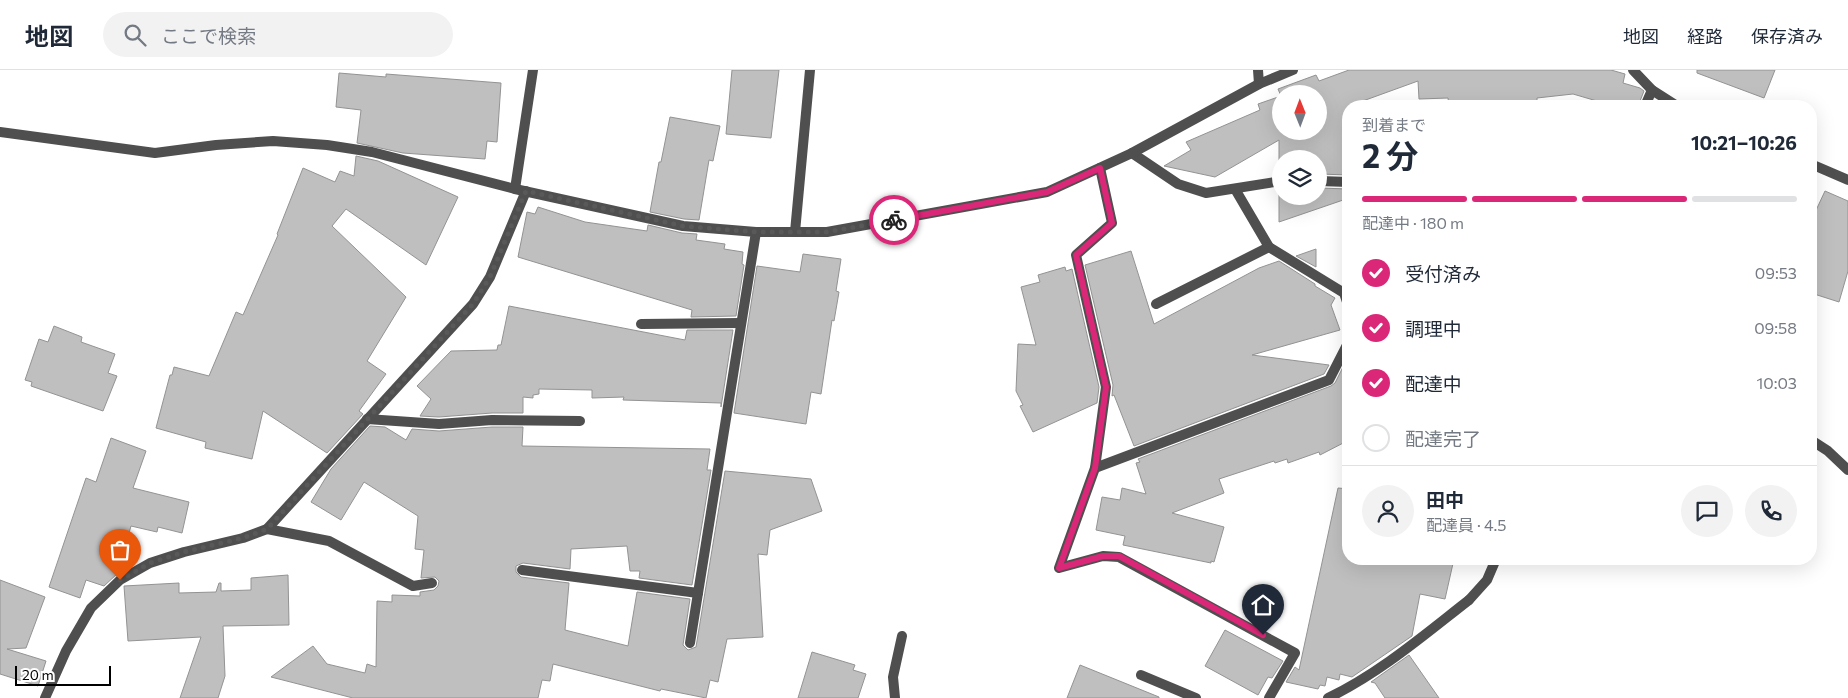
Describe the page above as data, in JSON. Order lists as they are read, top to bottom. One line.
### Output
{"scale_bar":"20 m","north":"top","page":{"header":"地図","search":"ここで検索","nav":["地図","経路","保存済み"],"heading":["2 分","到着まで","10:21–10:26"],"panel":["田中","配達員 · 4.5"],"bar":"配達中 · 180 m","list":[["受付済み","09:53"],["調理中","09:58"],["配達中","10:03"],"配達完了"],"scale":"20 m"}}
